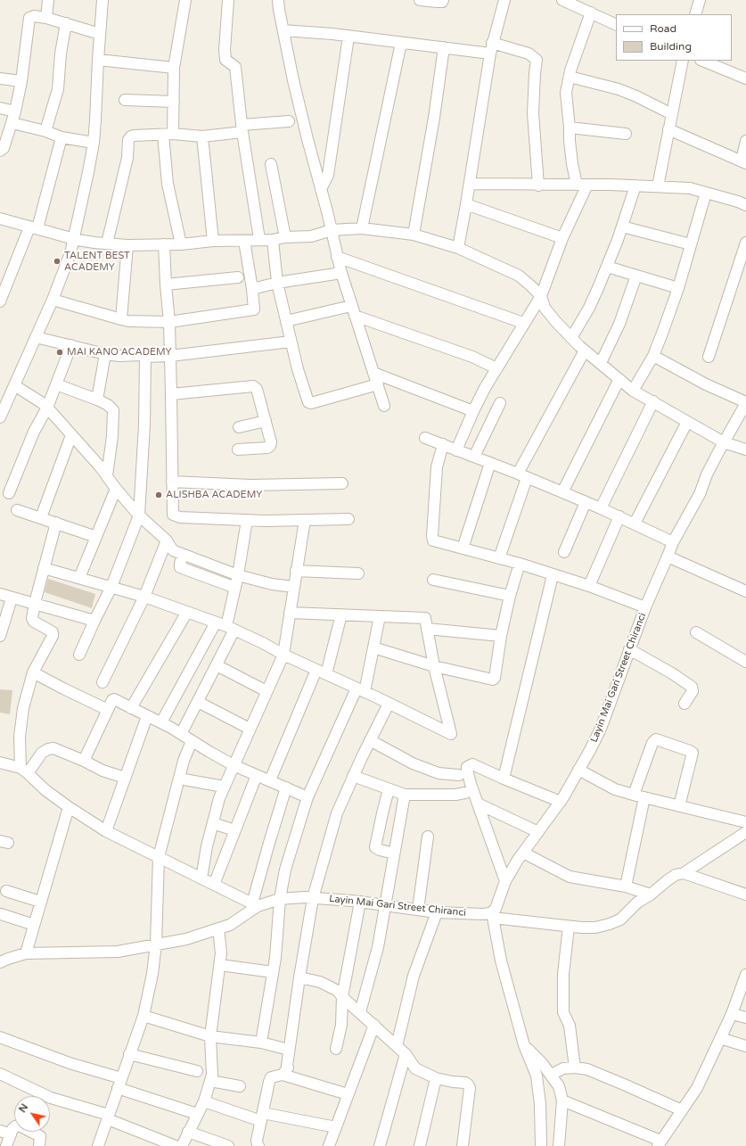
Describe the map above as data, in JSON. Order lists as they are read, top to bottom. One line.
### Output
{"streets":{"street":["Layin Mai Gari Street Chiranci"]},"places":["TALENT BEST ACADEMY","MAI KANO ACADEMY","ALISHBA ACADEMY"],"legend":["Road","Building"],"north":"top left"}
